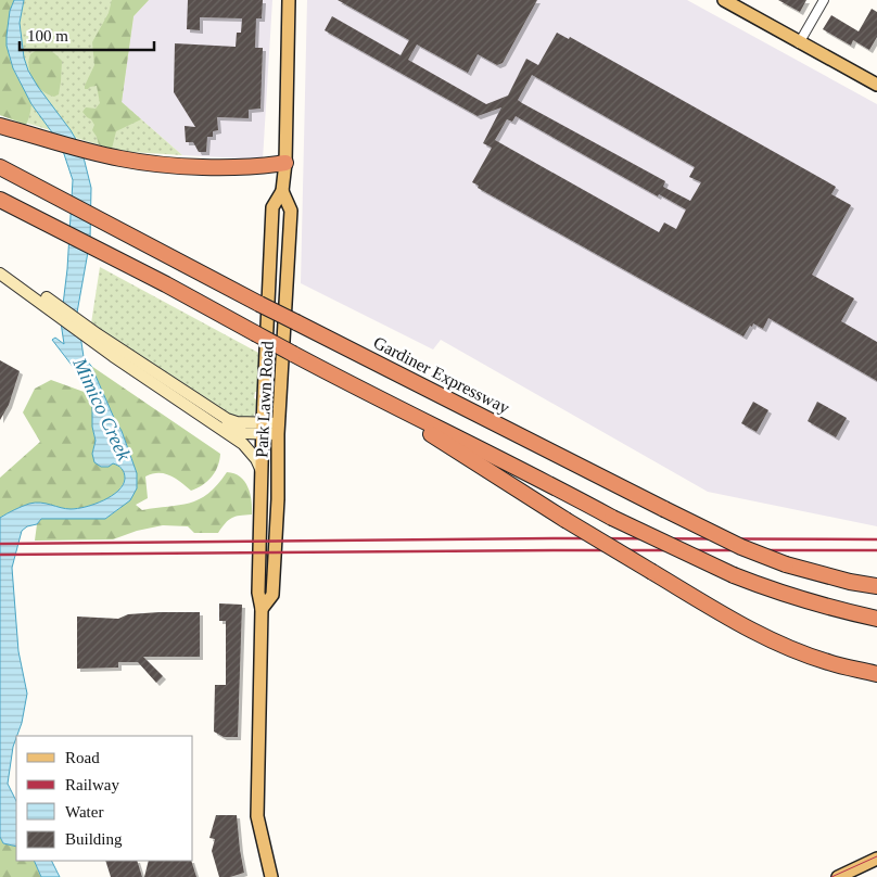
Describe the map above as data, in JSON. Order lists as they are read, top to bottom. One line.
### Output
{"streets":{"highway":["Gardiner Expressway"],"main road":["Park Lawn Road"]},"water":["Mimico Creek"],"legend":["Road","Railway","Water","Building"],"scale_bar":"100 m"}
